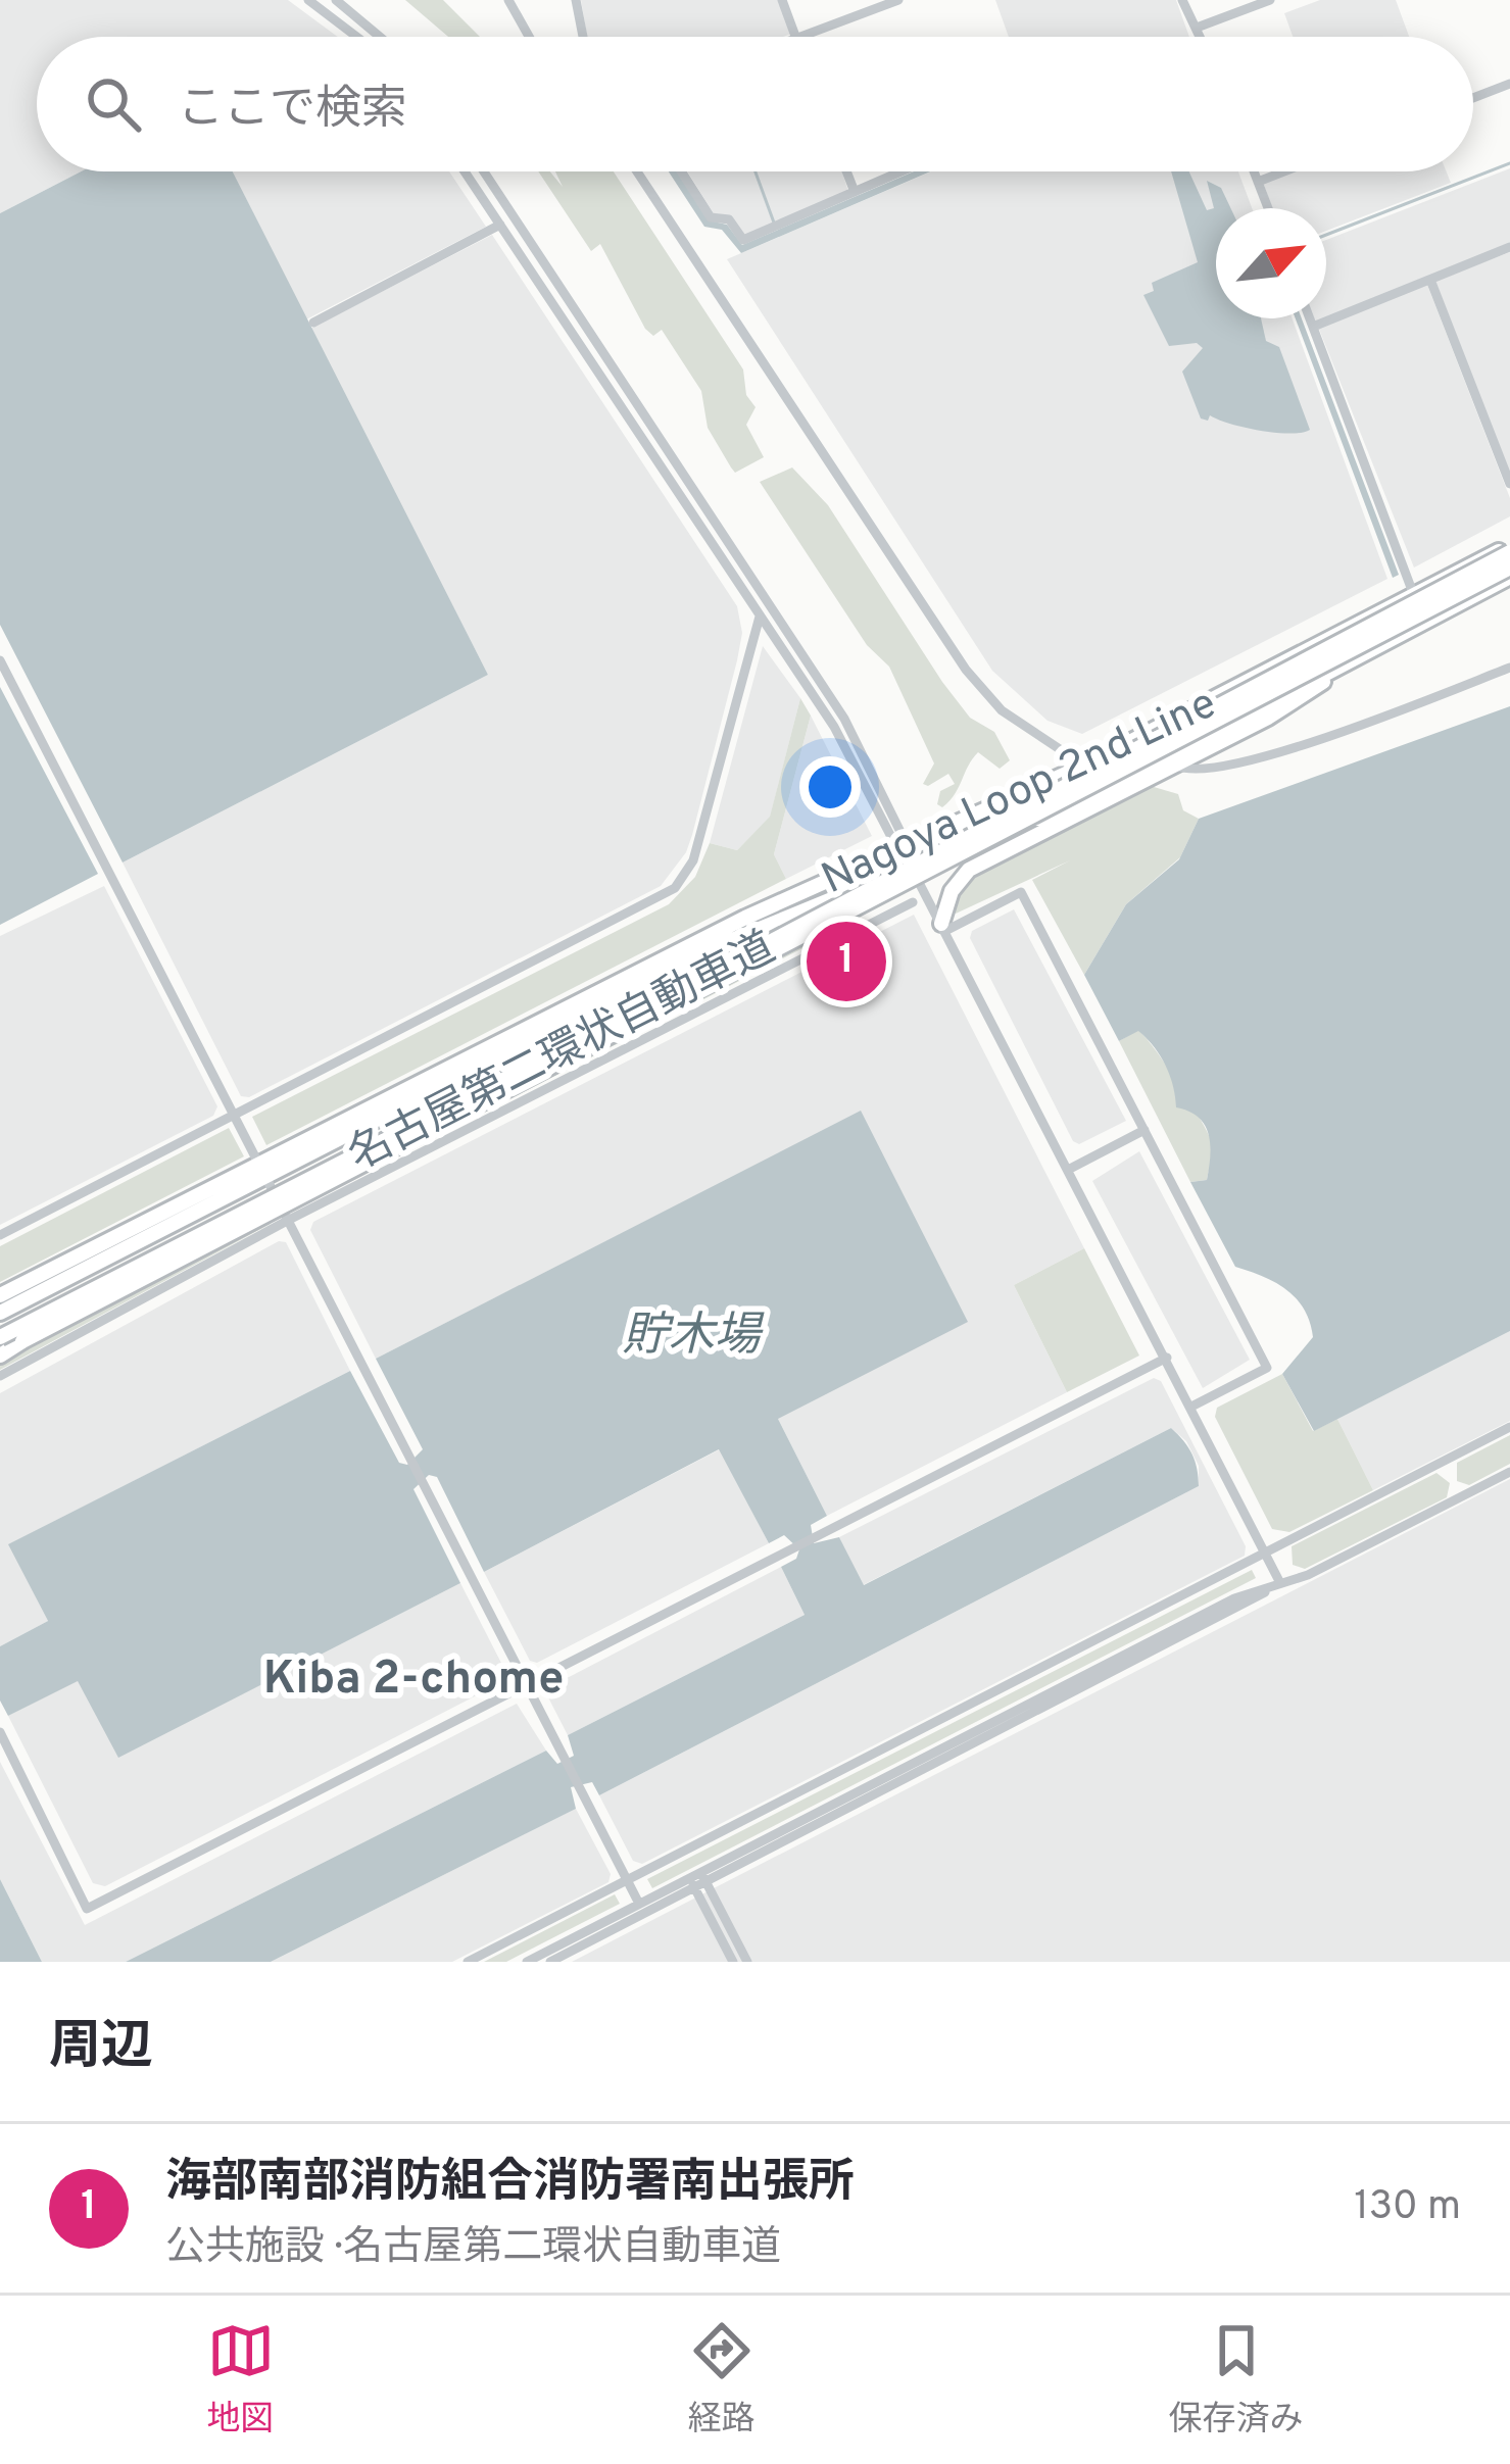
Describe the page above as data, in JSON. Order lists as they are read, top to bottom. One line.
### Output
{"streets":{"highway":["Nagoya Loop 2nd Line","名古屋第二環状自動車道"]},"crossings":[["Nagoya Loop 2nd Line","名古屋第二環状自動車道"]],"districts":["Kiba 2-chome"],"water":["貯木場"],"north":"top right","page":{"search":"ここで検索","pins":"1","heading":"周辺","list":[{"mark":"1","name":"海部南部消防組合消防署南出張所","note":"公共施設 · 名古屋第二環状自動車道","value":"130 m"}],"nav":["地図","経路","保存済み"]}}
